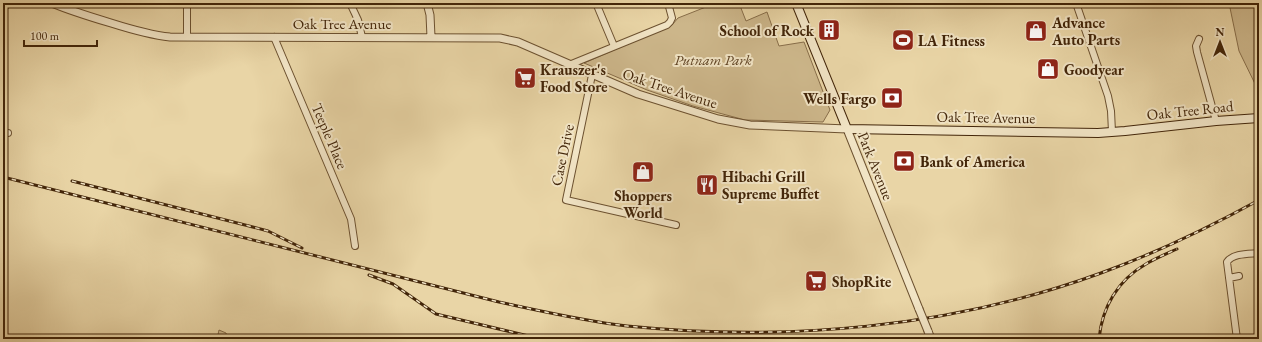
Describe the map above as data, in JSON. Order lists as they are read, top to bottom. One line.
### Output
{"streets":{"main road":["Oak Tree Avenue","Oak Tree Road","Park Avenue"],"street":["Teeple Place","Case Drive"]},"crossings":[["Oak Tree Avenue","Oak Tree Road"],["Oak Tree Avenue","Teeple Place"],["Oak Tree Avenue","Case Drive"],["Oak Tree Avenue","Park Avenue"]],"parks":["Putnam Park"],"places":{"building":["School of Rock"],"shop":["Advance Auto Parts","Goodyear","Shoppers World"],"sports":["LA Fitness"],"supermarket":["Krauszer's Food Store","ShopRite"],"bank":["Wells Fargo","Bank of America"],"restaurant":["Hibachi Grill Supreme Buffet"]},"scale_bar":"100 m","north":"top"}
